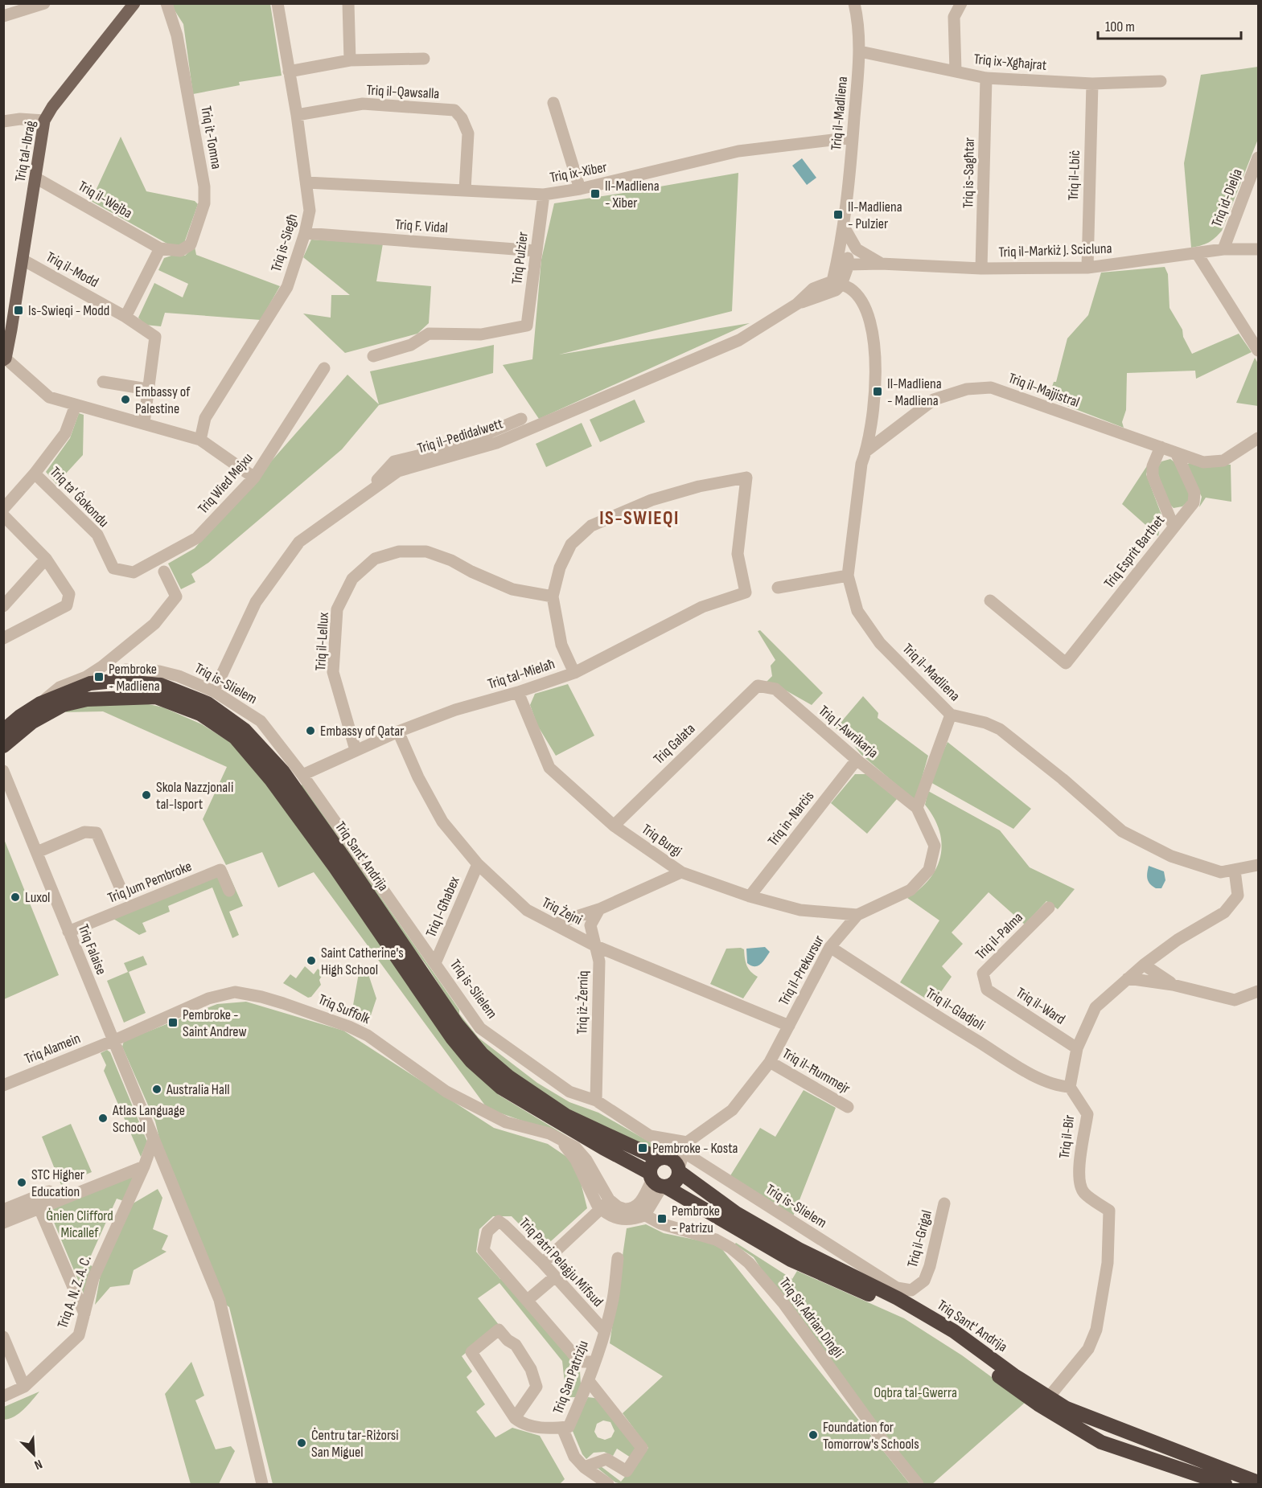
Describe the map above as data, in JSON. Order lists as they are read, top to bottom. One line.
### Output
{"streets":{"highway":["Triq Sant' Andrija"],"main road":["Triq tal-Ibraġ"],"street":["Triq ix-Xgħajrat","Triq il-Qawsalla","Triq il-Madliena","Triq it-Tomna","Triq ix-Xiber","Triq is-Sagħtar","Triq il-Lbiċ","Triq id-Dielja","Triq il-Wejba","Triq F. Vidal","Triq is-Siegħ","Triq il-Markiż J. Scicluna","Triq Pulzier","Triq il-Modd","Triq il-Majjistral","Triq il-Pedidalwett","Triq Wied Mejxu","Triq ta' Ġokondu","Triq Esprit Barthet","Triq il-Lellux","Triq tal-Mielaħ","Triq is-Slielem","Triq l-Awrikarja","Triq Galata","Triq in-Narċis","Triq Burgi","Triq Jum Pembroke","Triq l-Għabex","Triq Żejni","Triq il-Palma","Triq Falaise","Triq il-Prekursur","Triq iż-Żerniq","Triq il-Ward","Triq Suffolk","Triq il-Gladjoli","Triq Alamein","Triq il-Ħummejr","Triq il-Bir","Triq il-Grigal","Triq Patri Pelaġju Mifsud","Triq A. N. Z. A. C.","Triq Sir Adrian Dingli","Triq San Patrizju"]},"crossings":[["Triq ix-Xgħajrat","Triq il-Madliena"],["Triq ix-Xgħajrat","Triq is-Sagħtar"],["Triq ix-Xgħajrat","Triq il-Lbiċ"],["Triq il-Qawsalla","Triq ix-Xiber"],["Triq il-Qawsalla","Triq is-Siegħ"],["Triq il-Madliena","Triq ix-Xiber"],["Triq il-Madliena","Triq il-Markiż J. Scicluna"],["Triq il-Madliena","Triq il-Majjistral"],["Triq il-Madliena","Triq il-Pedidalwett"],["Triq it-Tomna","Triq il-Wejba"],["Triq tal-Ibraġ","Triq il-Wejba"],["Triq tal-Ibraġ","Triq il-Modd"],["Triq ix-Xiber","Triq is-Siegħ"],["Triq ix-Xiber","Triq Pulzier"],["Triq is-Sagħtar","Triq il-Markiż J. Scicluna"],["Triq il-Lbiċ","Triq il-Markiż J. Scicluna"],["Triq id-Dielja","Triq il-Markiż J. Scicluna"],["Triq F. Vidal","Triq is-Siegħ"],["Triq F. Vidal","Triq Pulzier"],["Triq il-Majjistral","Triq Esprit Barthet"],["Triq il-Pedidalwett","Triq is-Slielem"],["Triq Wied Mejxu","Triq ta' Ġokondu"],["Triq il-Lellux","Triq tal-Mielaħ"],["Triq tal-Mielaħ","Triq is-Slielem"],["Triq tal-Mielaħ","Triq Burgi"],["Triq tal-Mielaħ","Triq Żejni"],["Triq is-Slielem","Triq l-Għabex"],["Triq is-Slielem","Triq il-Prekursur"],["Triq is-Slielem","Triq iż-Żerniq"],["Triq is-Slielem","Triq il-Grigal"],["Triq l-Awrikarja","Triq Galata"],["Triq l-Awrikarja","Triq in-Narċis"],["Triq l-Awrikarja","Triq il-Prekursur"],["Triq Galata","Triq Burgi"],["Triq in-Narċis","Triq Burgi"],["Triq Burgi","Triq il-Prekursur"],["Triq Sant' Andrija","Triq il-Prekursur"],["Triq Sant' Andrija","Triq il-Bir"],["Triq Jum Pembroke","Triq Falaise"],["Triq l-Għabex","Triq Żejni"],["Triq Żejni","Triq il-Prekursur"],["Triq Żejni","Triq iż-Żerniq"],["Triq il-Palma","Triq il-Ward"],["Triq Falaise","Triq Suffolk"],["Triq Falaise","Triq Alamein"],["Triq Falaise","Triq A. N. Z. A. C."],["Triq il-Prekursur","Triq il-Gladjoli"],["Triq il-Prekursur","Triq il-Ħummejr"],["Triq Suffolk","Triq Alamein"],["Triq il-Gladjoli","Triq il-Bir"],["Triq Patri Pelaġju Mifsud","Triq San Patrizju"]],"districts":["IS-SWIEQI"],"parks":["Ġnien Clifford Micallef","Oqbra tal-Gwerra"],"places":{"transit":["Il-Madliena - Xiber","Il-Madliena - Pulzier","Is-Swieqi - Modd","Il-Madliena - Madliena","Pembroke - Madliena","Pembroke - Saint Andrew","Pembroke - Kosta","Pembroke - Patrizu"],"other":["Embassy of Palestine","Embassy of Qatar","Skola Nazzjonali tal-Isport","Luxol","Saint Catherine's High School","Australia Hall","Atlas Language School","STC Higher Education","Foundation for Tomorrow's Schools","Ċentru tar-Riżorsi San Miguel"]},"scale_bar":"100 m","north":"bottom right"}
